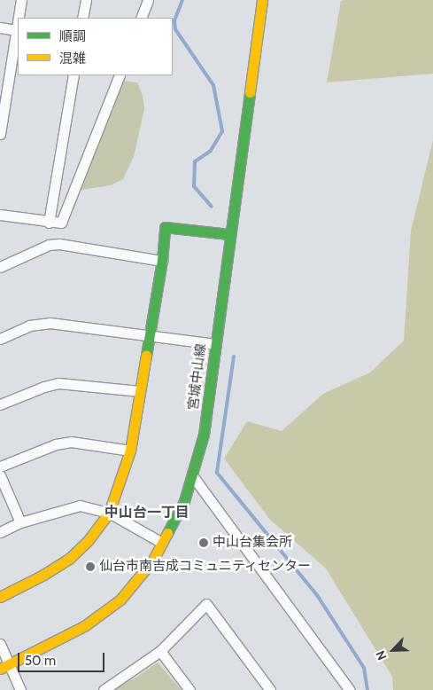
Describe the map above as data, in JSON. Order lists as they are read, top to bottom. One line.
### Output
{"streets":{"street":["宮城中山線"]},"districts":["中山台一丁目"],"places":["中山台集会所","仙台市南吉成コミュニティセンター"],"legend":["順調","混雑"],"scale_bar":"50 m","north":"bottom left"}
